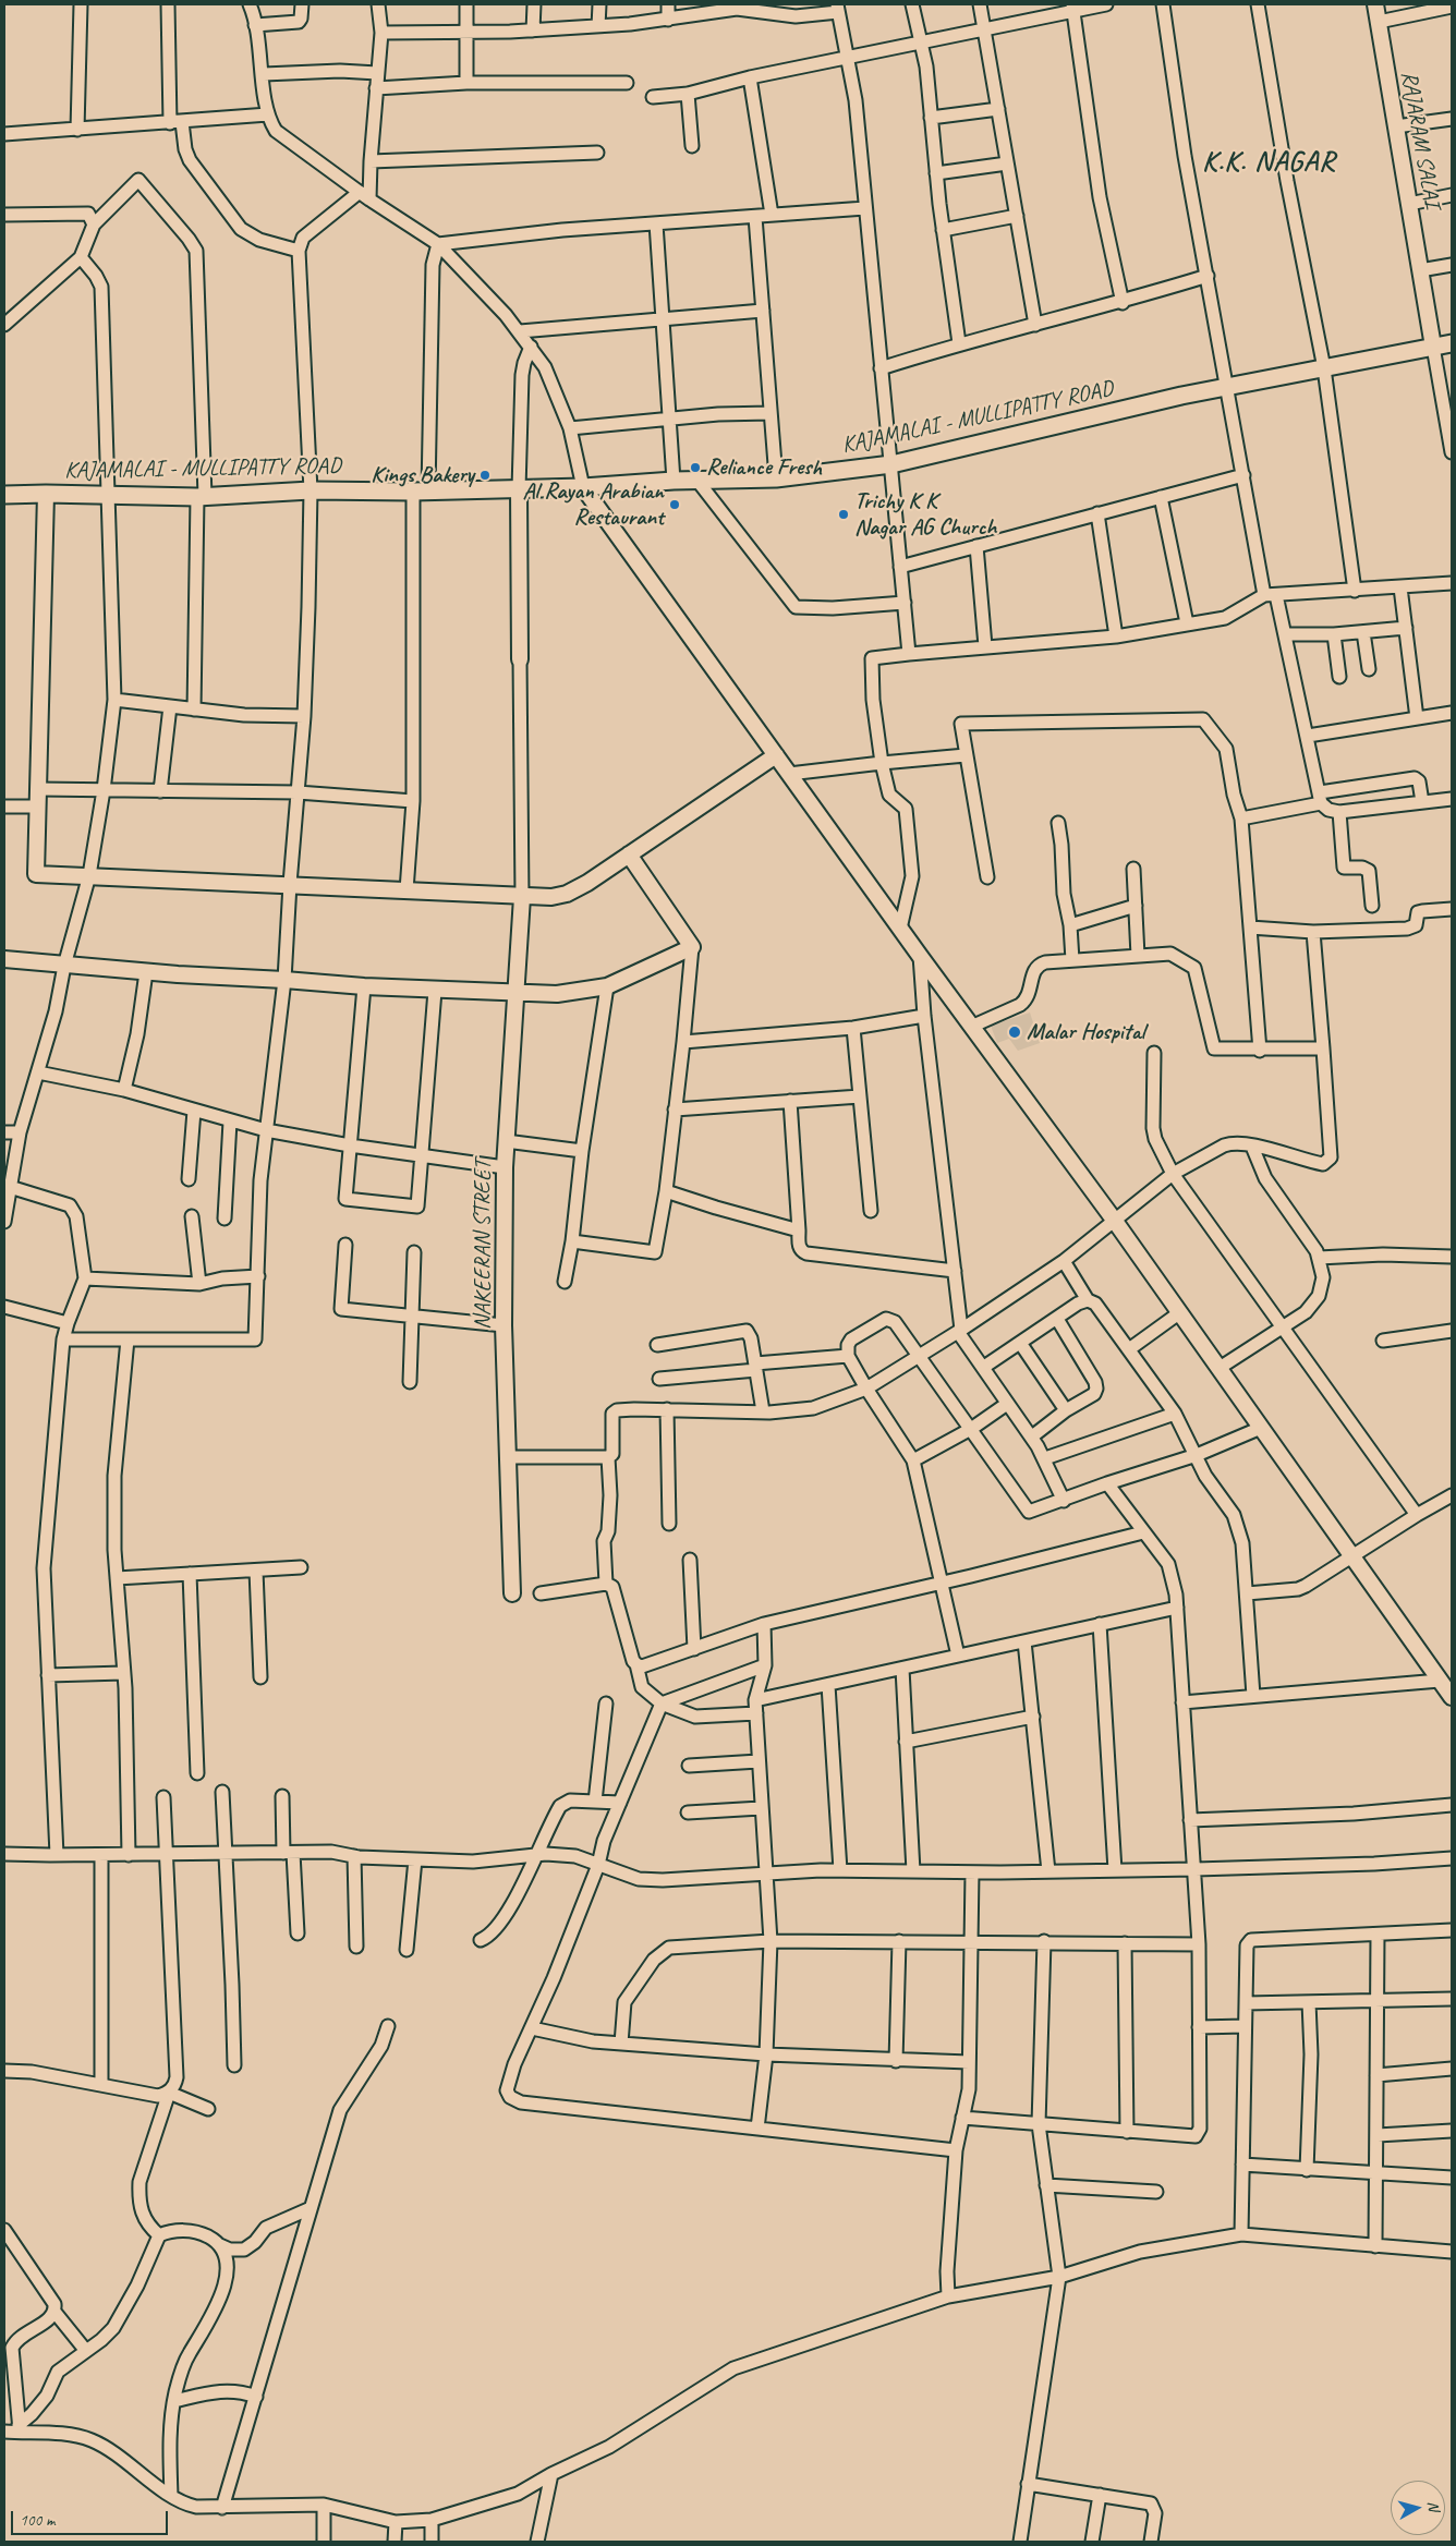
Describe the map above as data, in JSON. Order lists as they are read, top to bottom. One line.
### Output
{"streets":{"main road":["KAJAMALAI - MULLIPATTY ROAD"],"street":["RAJARAM SALAI","NAKEERAN STREET"]},"crossings":[["RAJARAM SALAI","KAJAMALAI - MULLIPATTY ROAD"]],"districts":["K.K. NAGAR"],"places":["Reliance Fresh","Kings Bakery","Al Rayan Arabian Restaurant","Trichy K K Nagar AG Church","Malar Hospital"],"scale_bar":"100 m","north":"right"}
